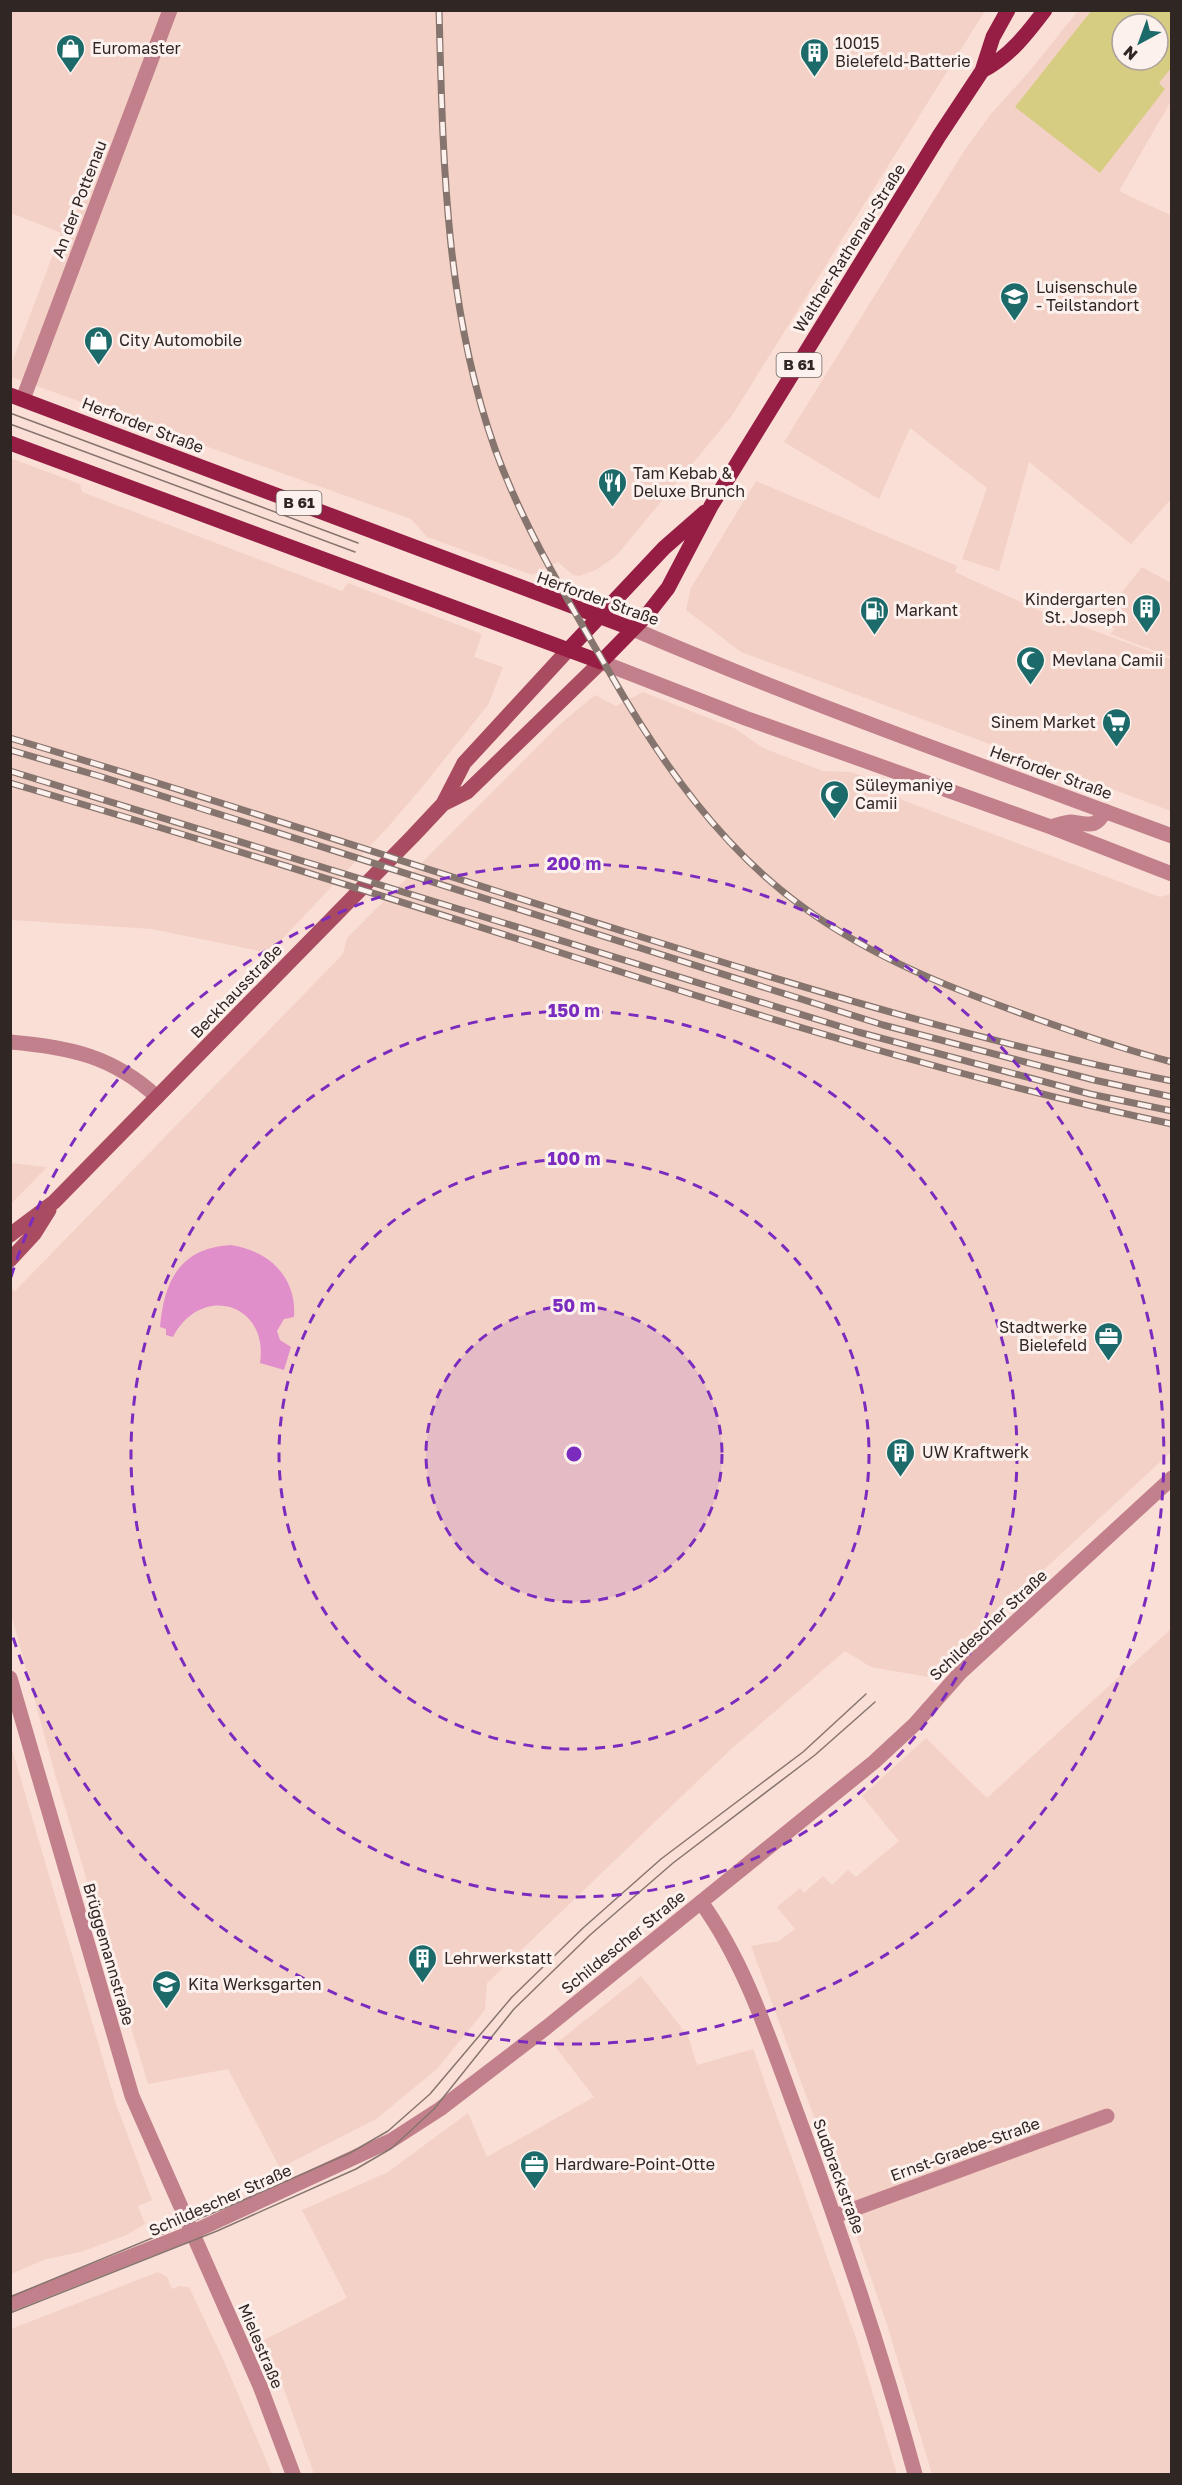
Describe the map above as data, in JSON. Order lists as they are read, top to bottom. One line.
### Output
{"streets":{"main road":["Walther-Rathenau-Straße","B 61","Herforder Straße","Beckhausstraße"],"street":["An der Pottenau","Schildescher Straße","Brüggemannstraße","Ernst-Graebe-Straße","Sudbrackstraße","Mielestraße"]},"crossings":[["An der Pottenau","Herforder Straße"],["Walther-Rathenau-Straße","Herforder Straße"],["Walther-Rathenau-Straße","Beckhausstraße"],["Herforder Straße","Beckhausstraße"],["Schildescher Straße","Brüggemannstraße"],["Schildescher Straße","Sudbrackstraße"],["Schildescher Straße","Mielestraße"],["Brüggemannstraße","Mielestraße"],["Ernst-Graebe-Straße","Sudbrackstraße"]],"places":{"shop":["Euromaster","City Automobile"],"building":["10015 Bielefeld-Batterie","Kindergarten St. Joseph","UW Kraftwerk","Lehrwerkstatt"],"school or university":["Luisenschule - Teilstandort","Kita Werksgarten"],"restaurant":["Tam Kebab & Deluxe Brunch"],"fuel station":["Markant"],"mosque":["Mevlana Camii","Süleymaniye Camii"],"supermarket":["Sinem Market"],"office":["Stadtwerke Bielefeld","Hardware-Point-Otte"]},"north":"bottom left","rings":["200 m","150 m","100 m","50 m"]}
